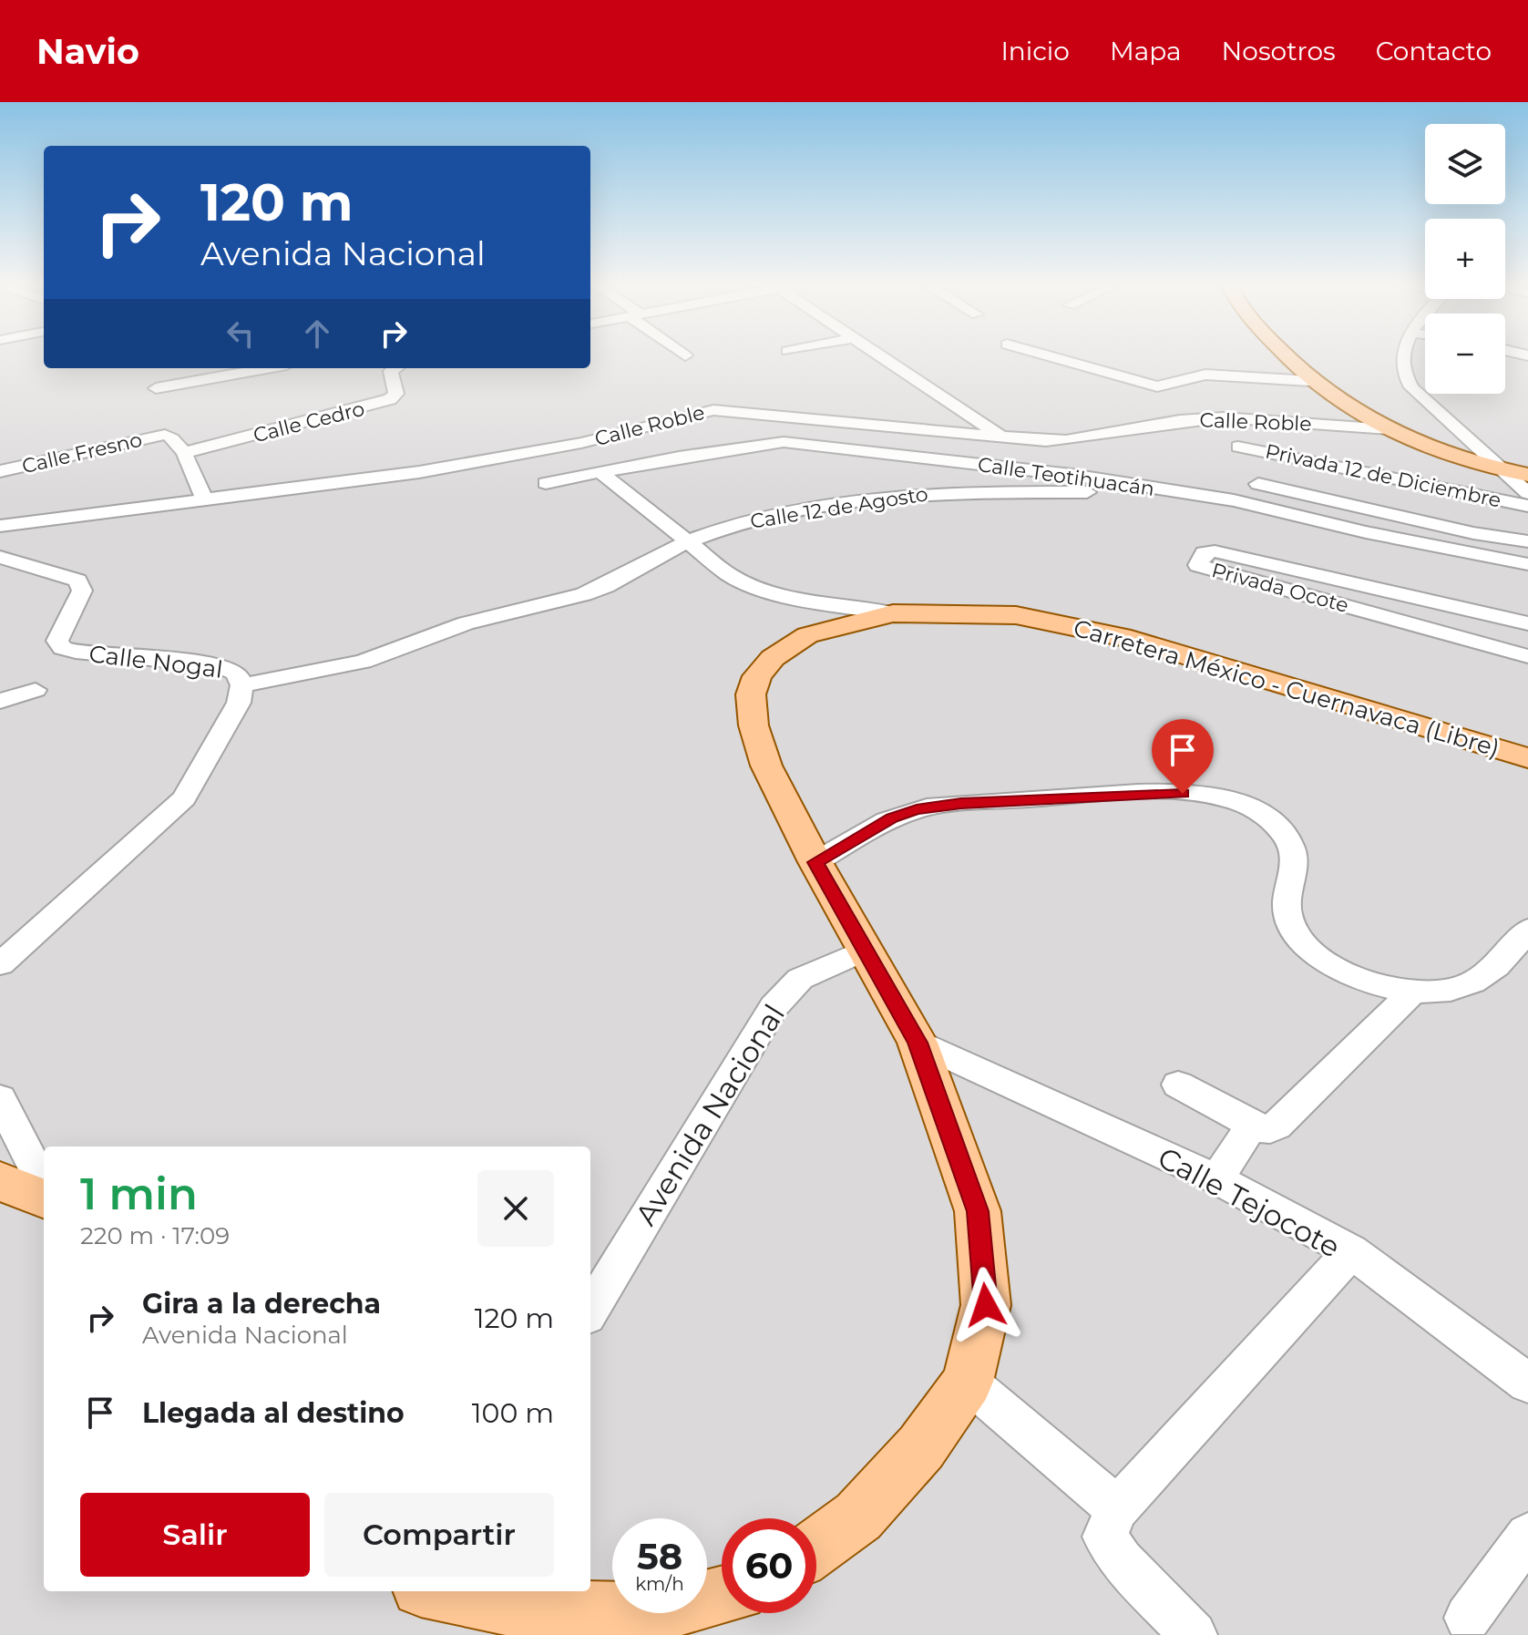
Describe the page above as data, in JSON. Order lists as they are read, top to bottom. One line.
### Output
{"streets":{"main road":["Carretera México - Cuernavaca (Libre)"],"street":["Calle Cedro","Calle Roble","Calle Fresno","Privada 12 de Diciembre","Calle Teotihuacán","Calle 12 de Agosto","Privada Ocote","Calle Nogal","Avenida Nacional","Calle Tejocote"]},"crossings":[["Calle Cedro","Calle Fresno"],["Calle Teotihuacán","Calle 12 de Agosto"],["Calle 12 de Agosto","Calle Nogal"],["Carretera México - Cuernavaca (Libre)","Avenida Nacional"],["Carretera México - Cuernavaca (Libre)","Calle Tejocote"]],"page":{"header":"Navio","nav":["Inicio","Mapa","Nosotros","Contacto"],"map_buttons":["+","−"],"turn":["120 m","Avenida Nacional"],"heading":["1 min","220 m · 17:09"],"list":[{"name":"Gira a la derecha","note":"Avenida Nacional","value":"120 m"},{"name":"Llegada al destino","value":"100 m"}],"buttons":["Salir","Compartir"],"speed":"58 km/h","limit":"60"}}
